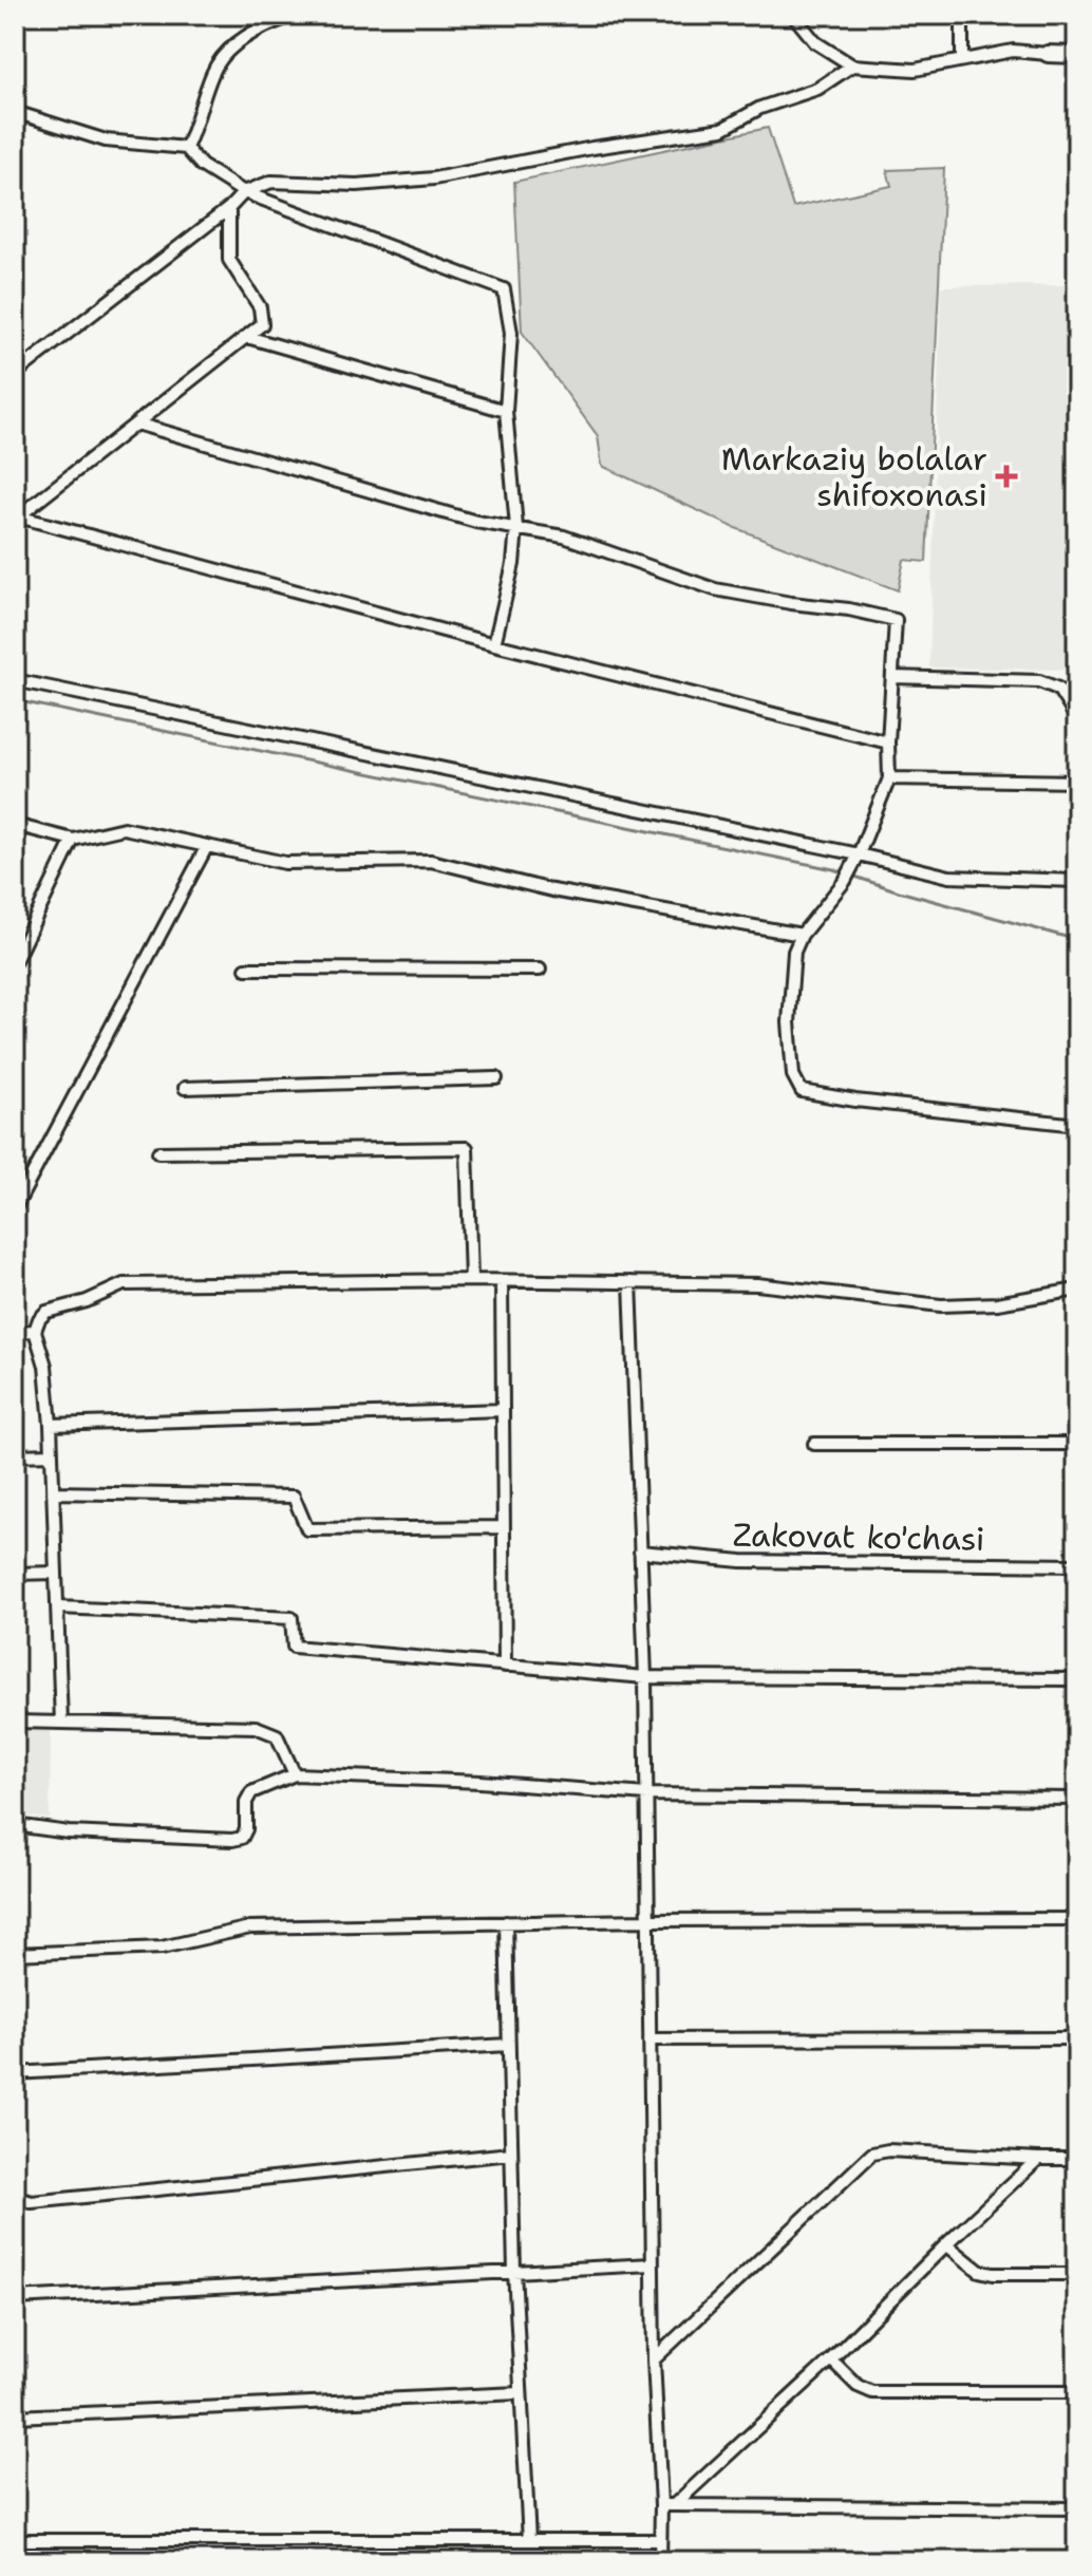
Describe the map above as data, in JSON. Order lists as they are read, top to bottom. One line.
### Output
{"streets":{"street":["Zakovat ko'chasi"]},"places":{"health":["Markaziy bolalar shifoxonasi"]}}
